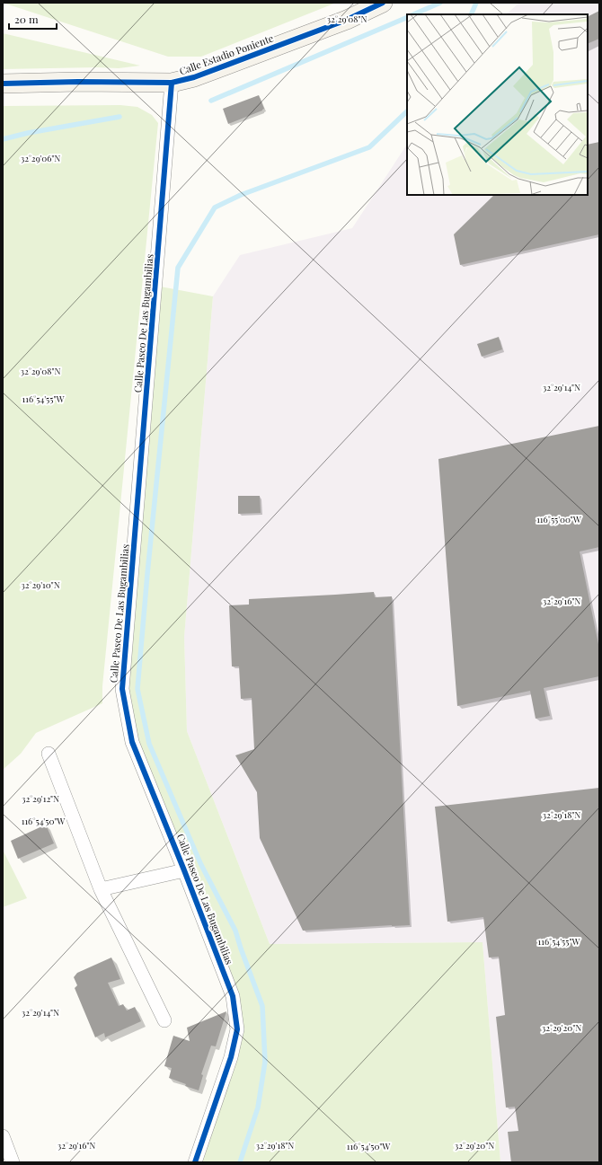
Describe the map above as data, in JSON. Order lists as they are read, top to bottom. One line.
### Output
{"streets":{"street":["Calle Estadio Poniente","Calle Paseo De Las Bugambilias"]},"crossings":[["Calle Estadio Poniente","Calle Paseo De Las Bugambilias"]],"scale_bar":"20 m","coordinates":["32°29'08\"N","32°29'06\"N","32°29'14\"N","116°54'55\"W","116°55'00\"W","32°29'10\"N","32°29'16\"N","32°29'12\"N","32°29'18\"N","116°54'50\"W","32°29'20\"N"]}
